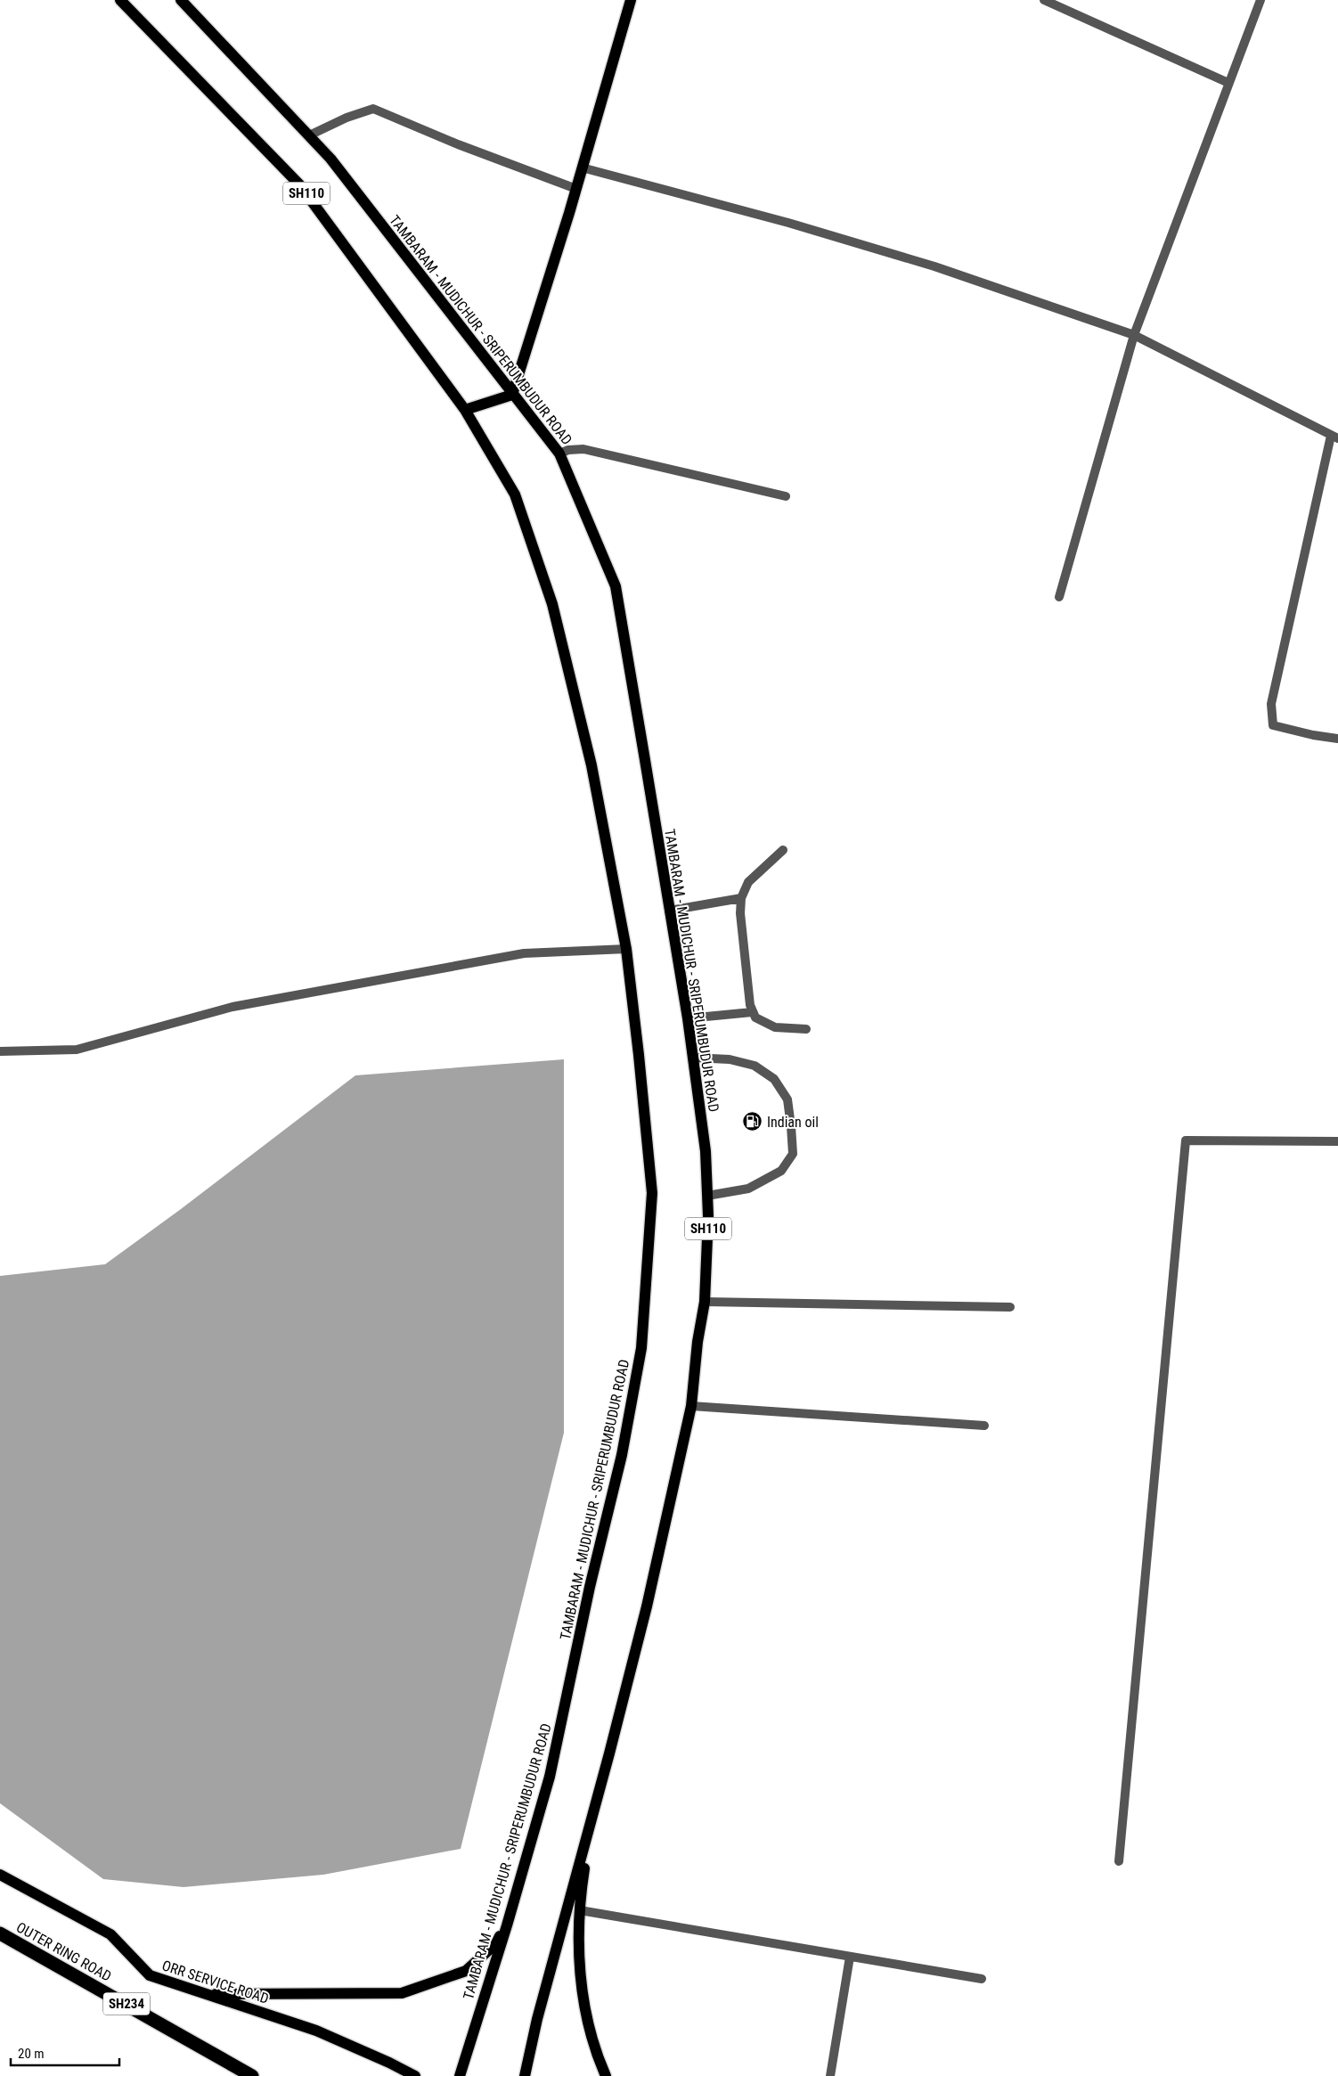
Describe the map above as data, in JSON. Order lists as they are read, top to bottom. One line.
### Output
{"streets":{"highway":["OUTER RING ROAD","SH234"],"main road":["SH110","TAMBARAM - MUDICHUR - SRIPERUMBUDUR ROAD","ORR SERVICE ROAD"]},"places":{"fuel station":["Indian oil"]},"scale_bar":"20 m"}
